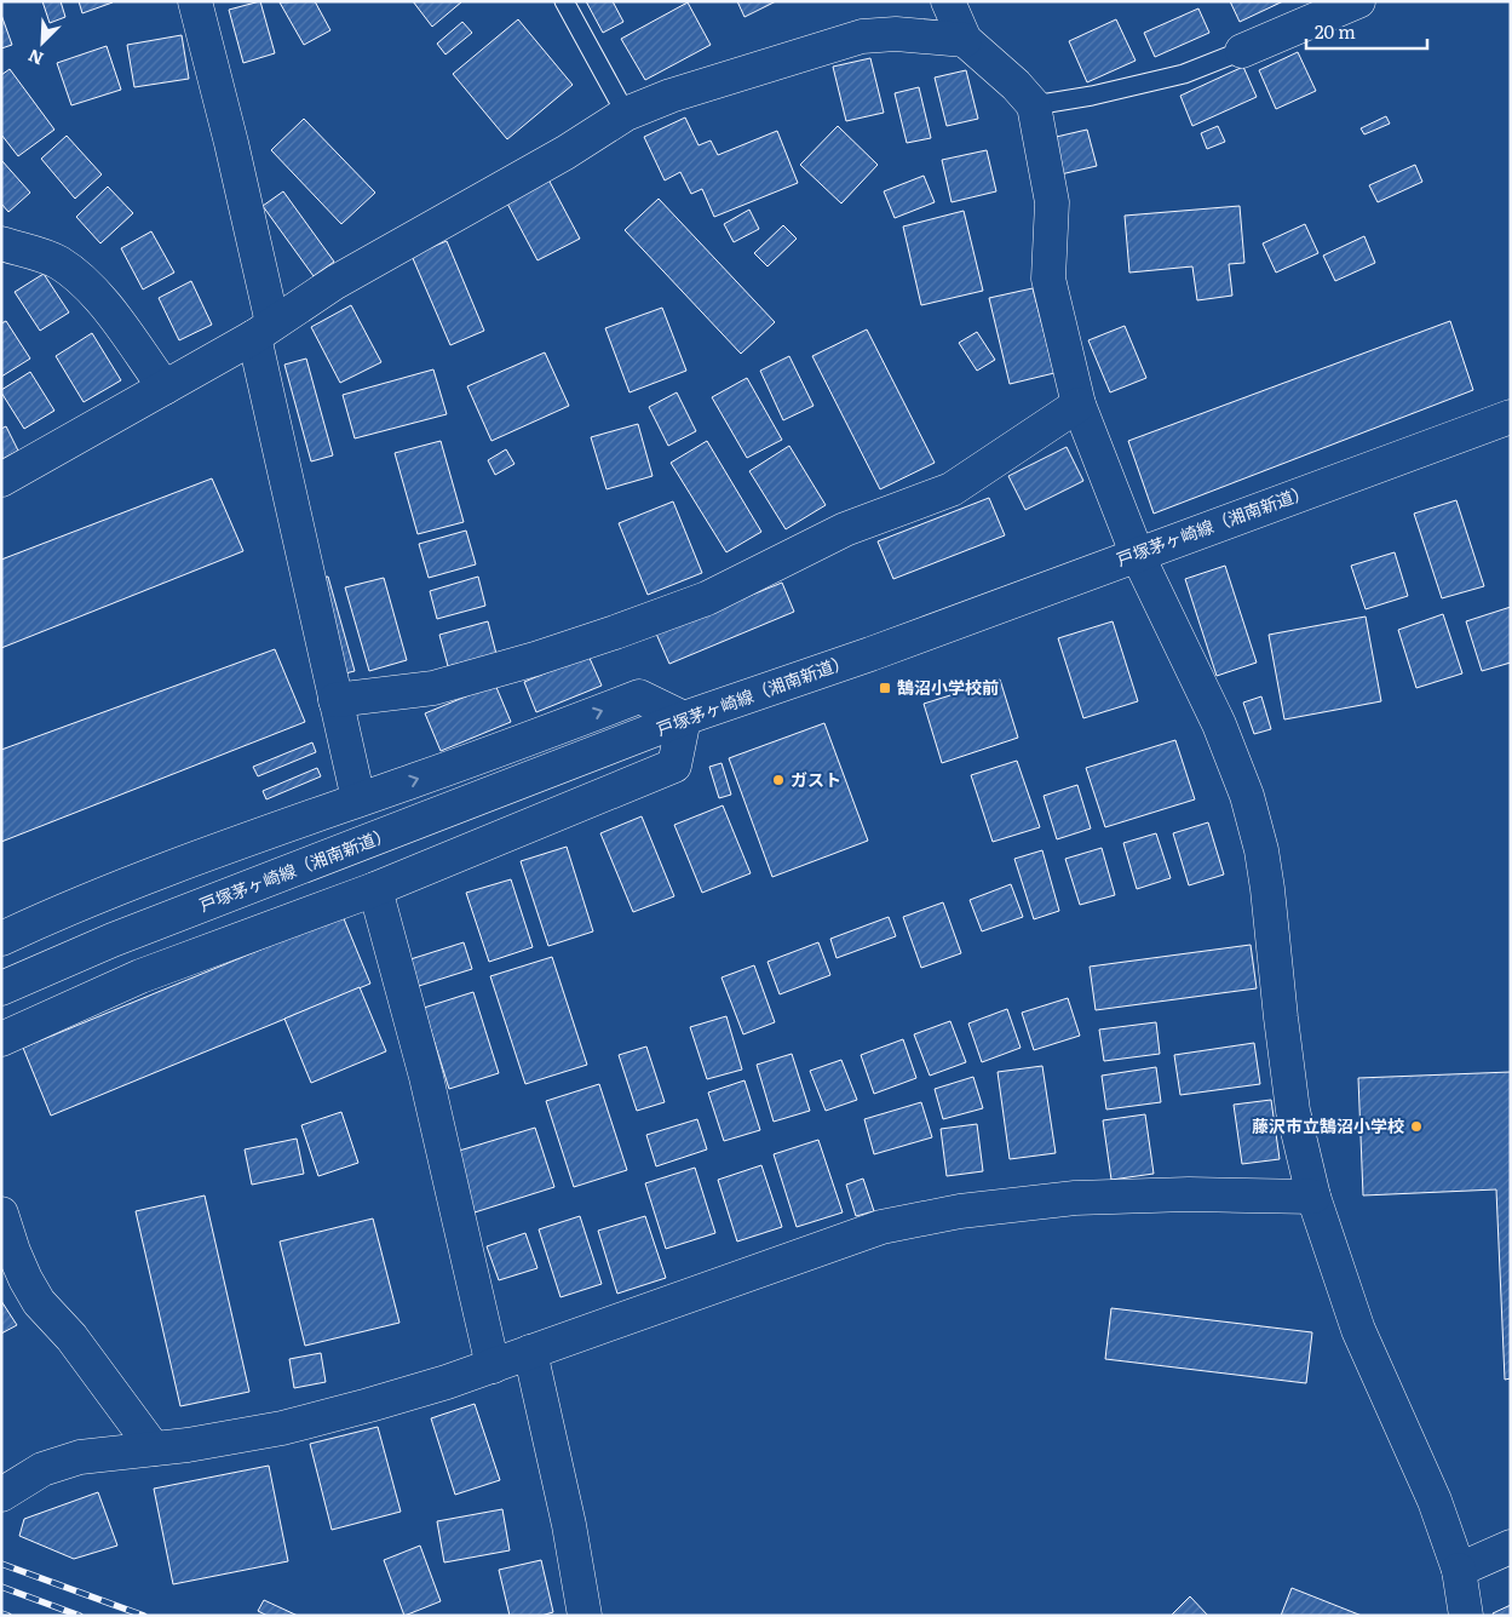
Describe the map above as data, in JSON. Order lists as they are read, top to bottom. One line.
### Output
{"streets":{"street":["戸塚茅ヶ崎線（湘南新道）"]},"places":{"transit":["鵠沼小学校前"],"other":["ガスト","藤沢市立鵠沼小学校"]},"scale_bar":"20 m","north":"bottom left"}
